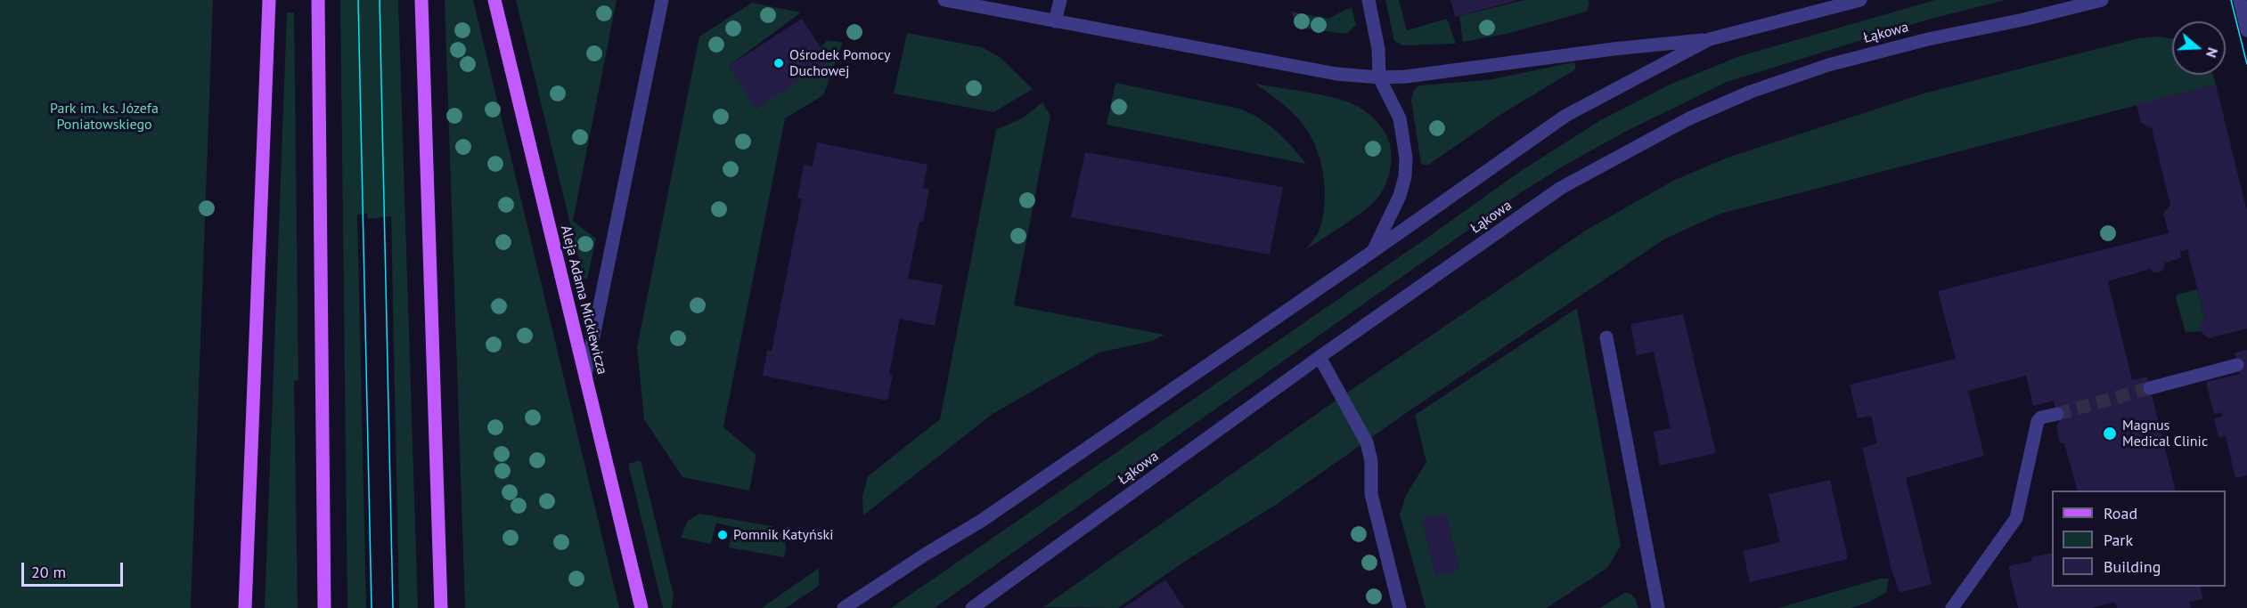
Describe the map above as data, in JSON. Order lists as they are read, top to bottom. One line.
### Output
{"streets":{"main road":["Aleja Adama Mickiewicza"],"street":["Łąkowa"]},"parks":["Park im. ks. Józefa Poniatowskiego"],"places":["Ośrodek Pomocy Duchowej","Magnus Medical Clinic","Pomnik Katyński"],"legend":["Road","Park","Building"],"scale_bar":"20 m","north":"right"}
